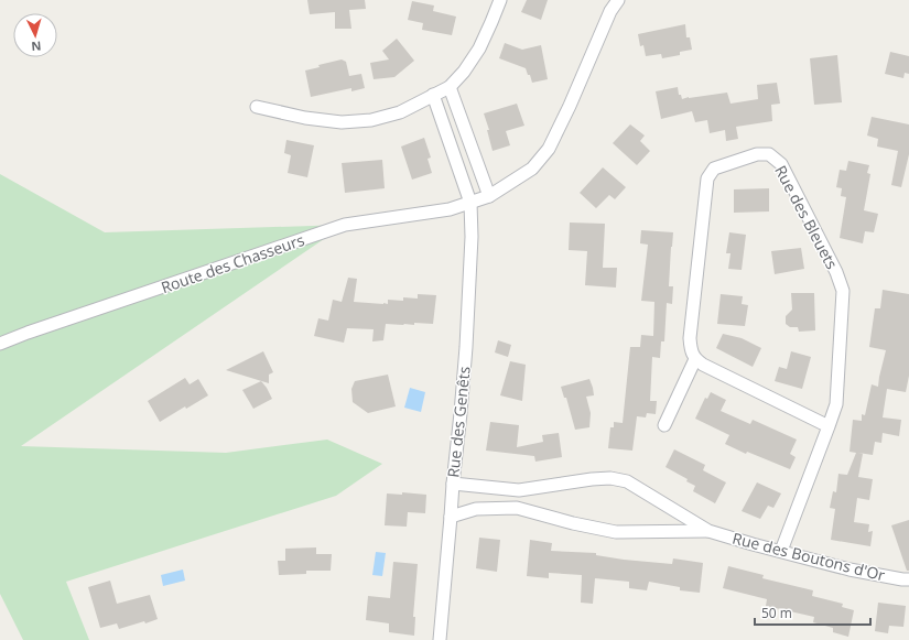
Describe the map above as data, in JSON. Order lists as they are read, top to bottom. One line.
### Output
{"streets":{"street":["Rue des Bleuets","Route des Chasseurs","Rue des Genêts","Rue des Boutons d'Or"]},"crossings":[["Rue des Bleuets","Rue des Boutons d'Or"],["Route des Chasseurs","Rue des Genêts"],["Rue des Genêts","Rue des Boutons d'Or"]],"scale_bar":"50 m","north":"bottom"}
